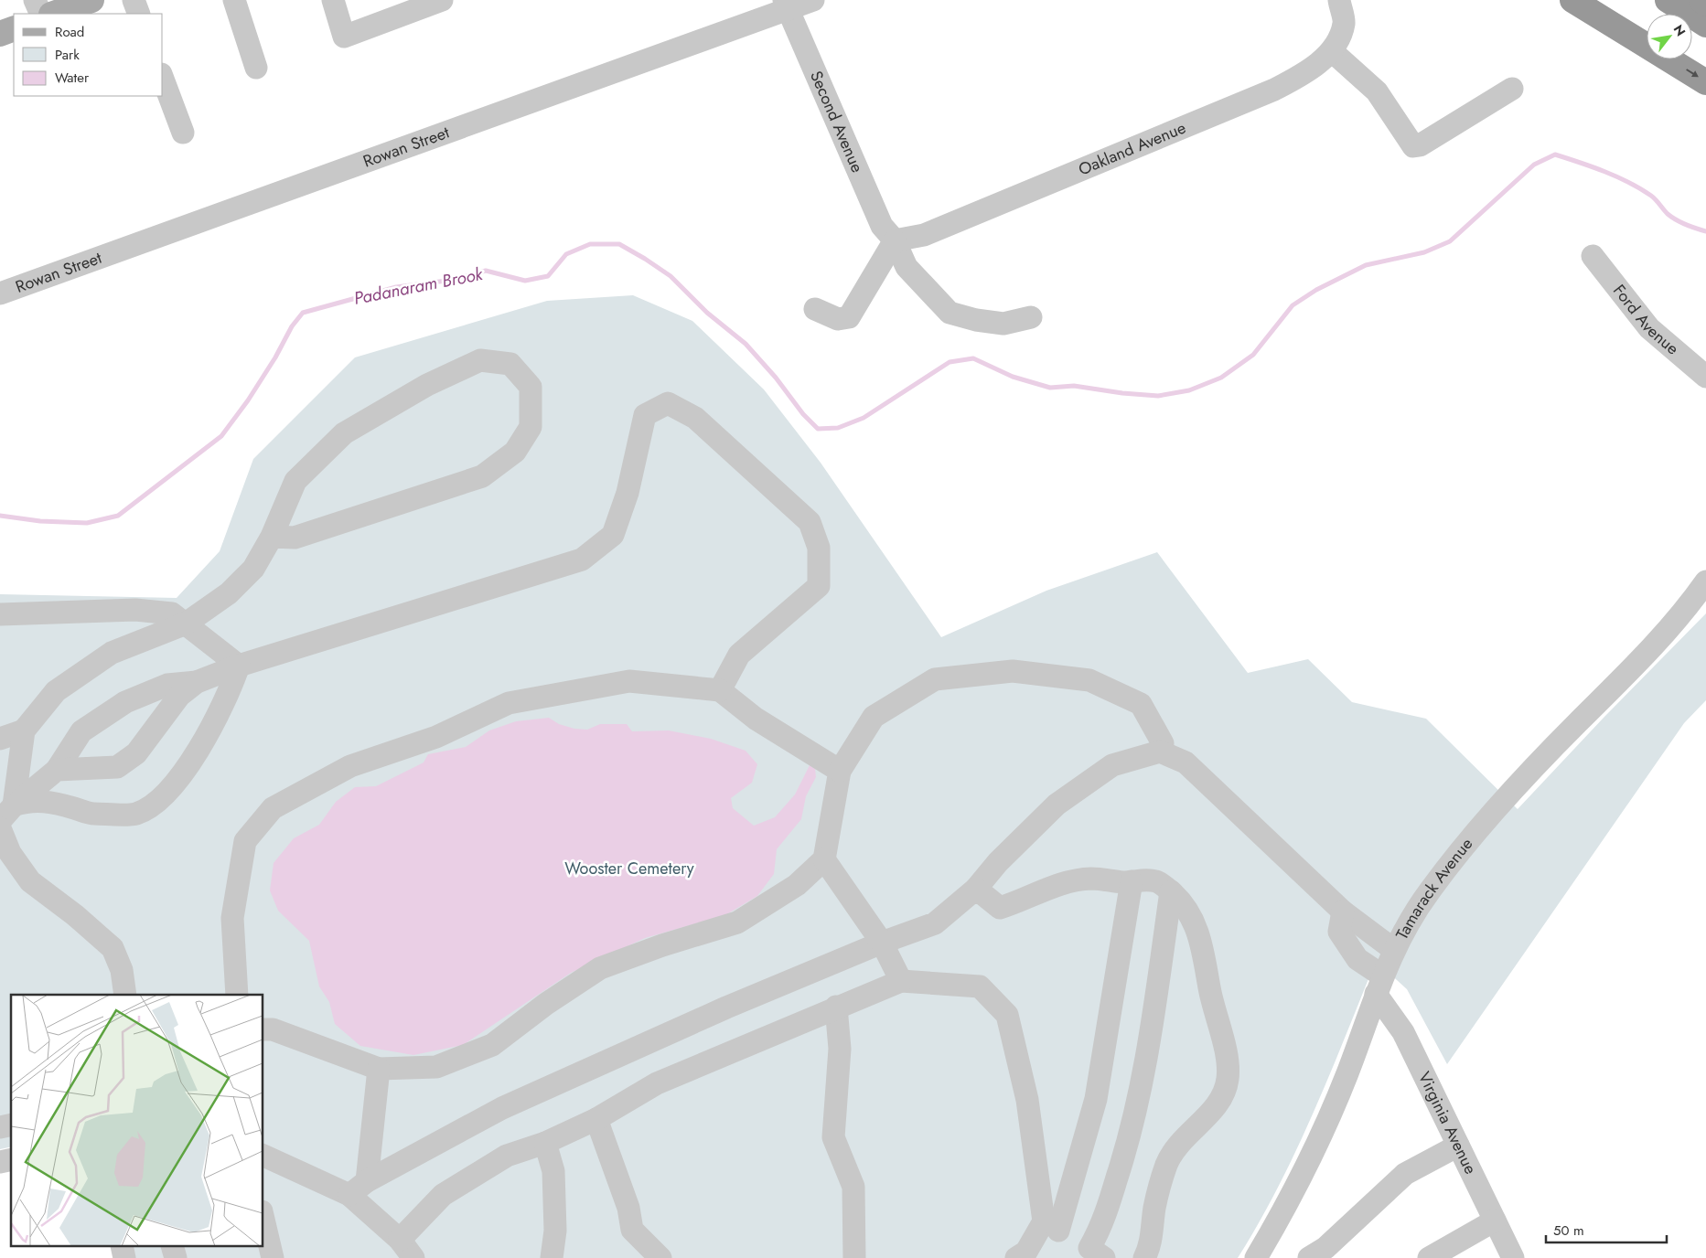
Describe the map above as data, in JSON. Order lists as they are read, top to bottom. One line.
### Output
{"streets":{"street":["Second Avenue","Rowan Street","Oakland Avenue","Ford Avenue","Tamarack Avenue","Virginia Avenue"]},"crossings":[["Second Avenue","Rowan Street"],["Second Avenue","Oakland Avenue"],["Tamarack Avenue","Virginia Avenue"]],"water":["Padanaram Brook"],"parks":["Wooster Cemetery"],"legend":["Road","Park","Water"],"scale_bar":"50 m","north":"top right"}
